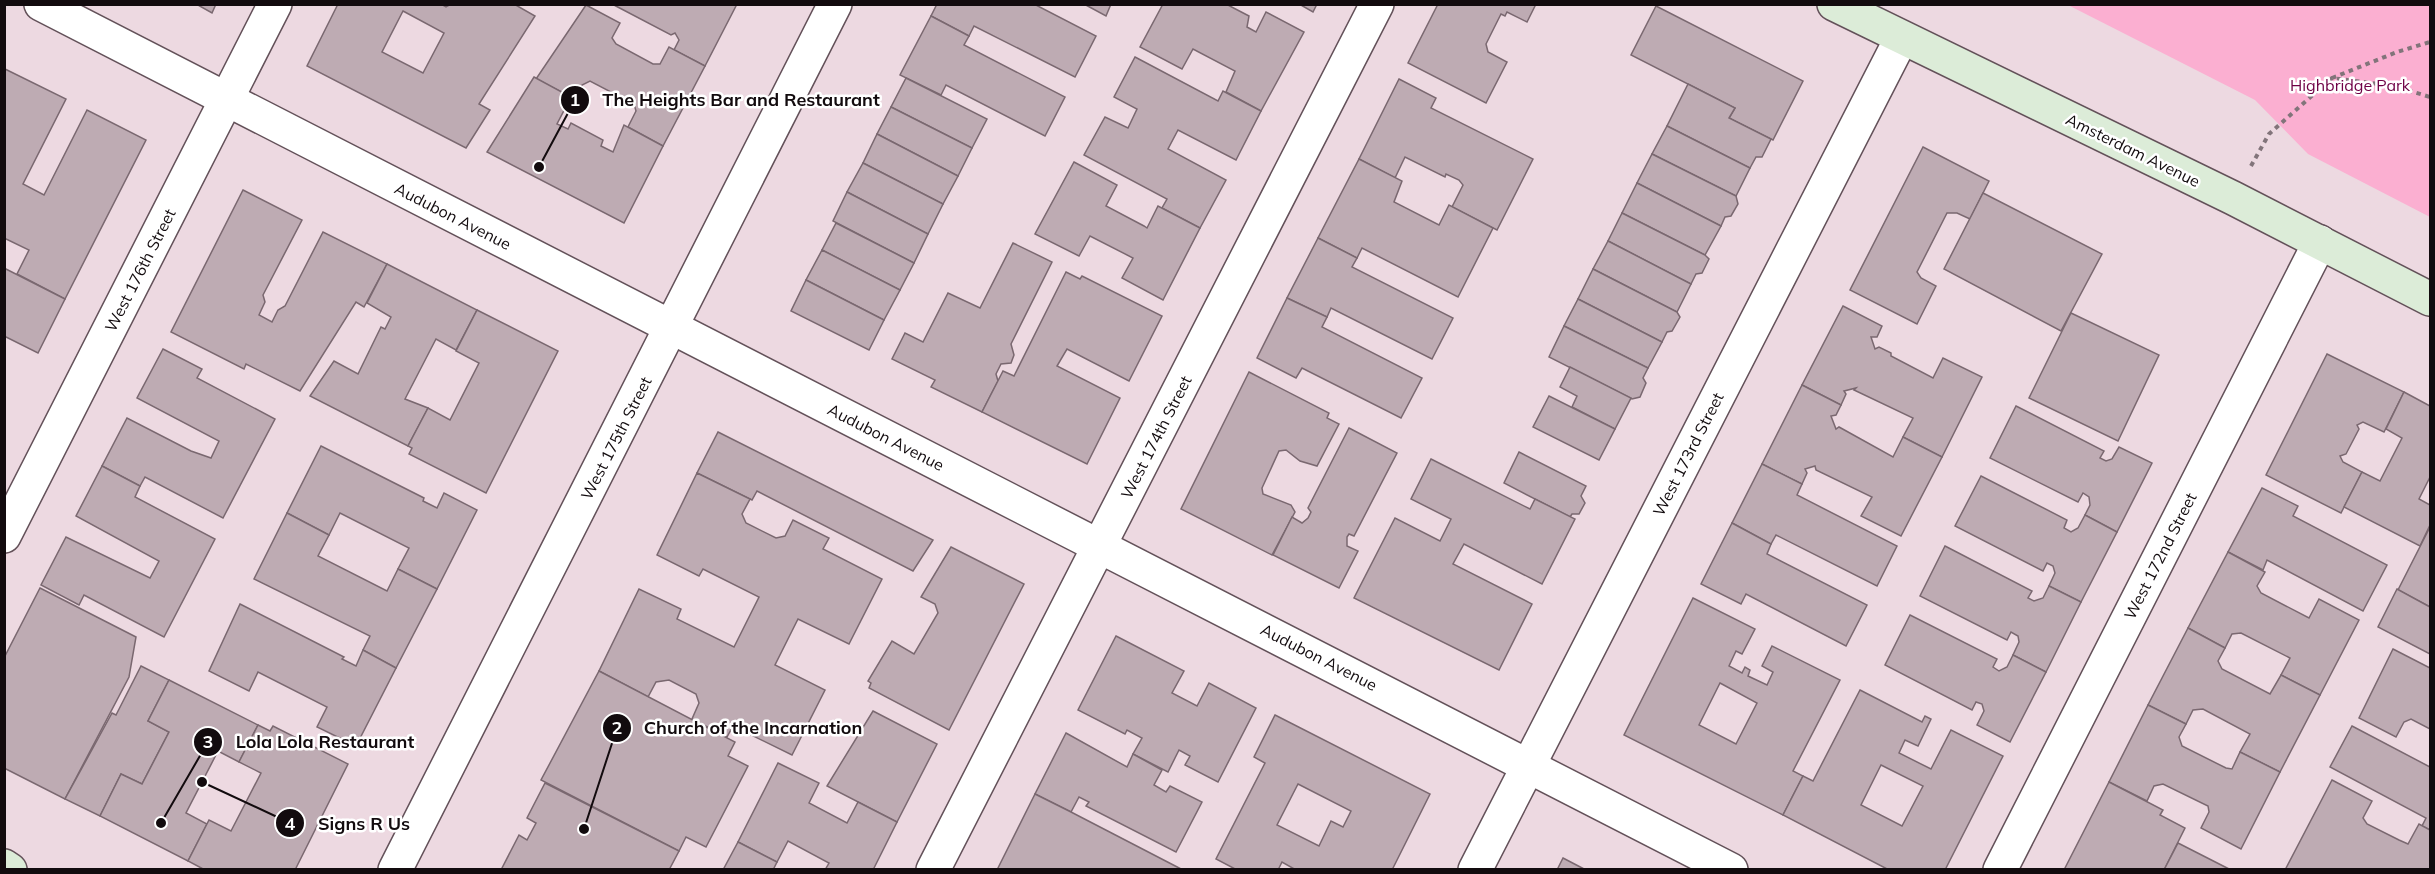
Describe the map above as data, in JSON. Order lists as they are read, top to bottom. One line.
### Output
{"streets":{"main road":["Amsterdam Avenue"],"street":["Audubon Avenue","West 176th Street","West 174th Street","West 175th Street","West 173rd Street","West 172nd Street"]},"crossings":[["Amsterdam Avenue","West 173rd Street"],["Amsterdam Avenue","West 172nd Street"],["Audubon Avenue","West 176th Street"],["Audubon Avenue","West 174th Street"],["Audubon Avenue","West 175th Street"],["Audubon Avenue","West 173rd Street"]],"parks":["Highbridge Park"],"places":["The Heights Bar and Restaurant","Signs R Us","Lola Lola Restaurant","Church of the Incarnation"]}
